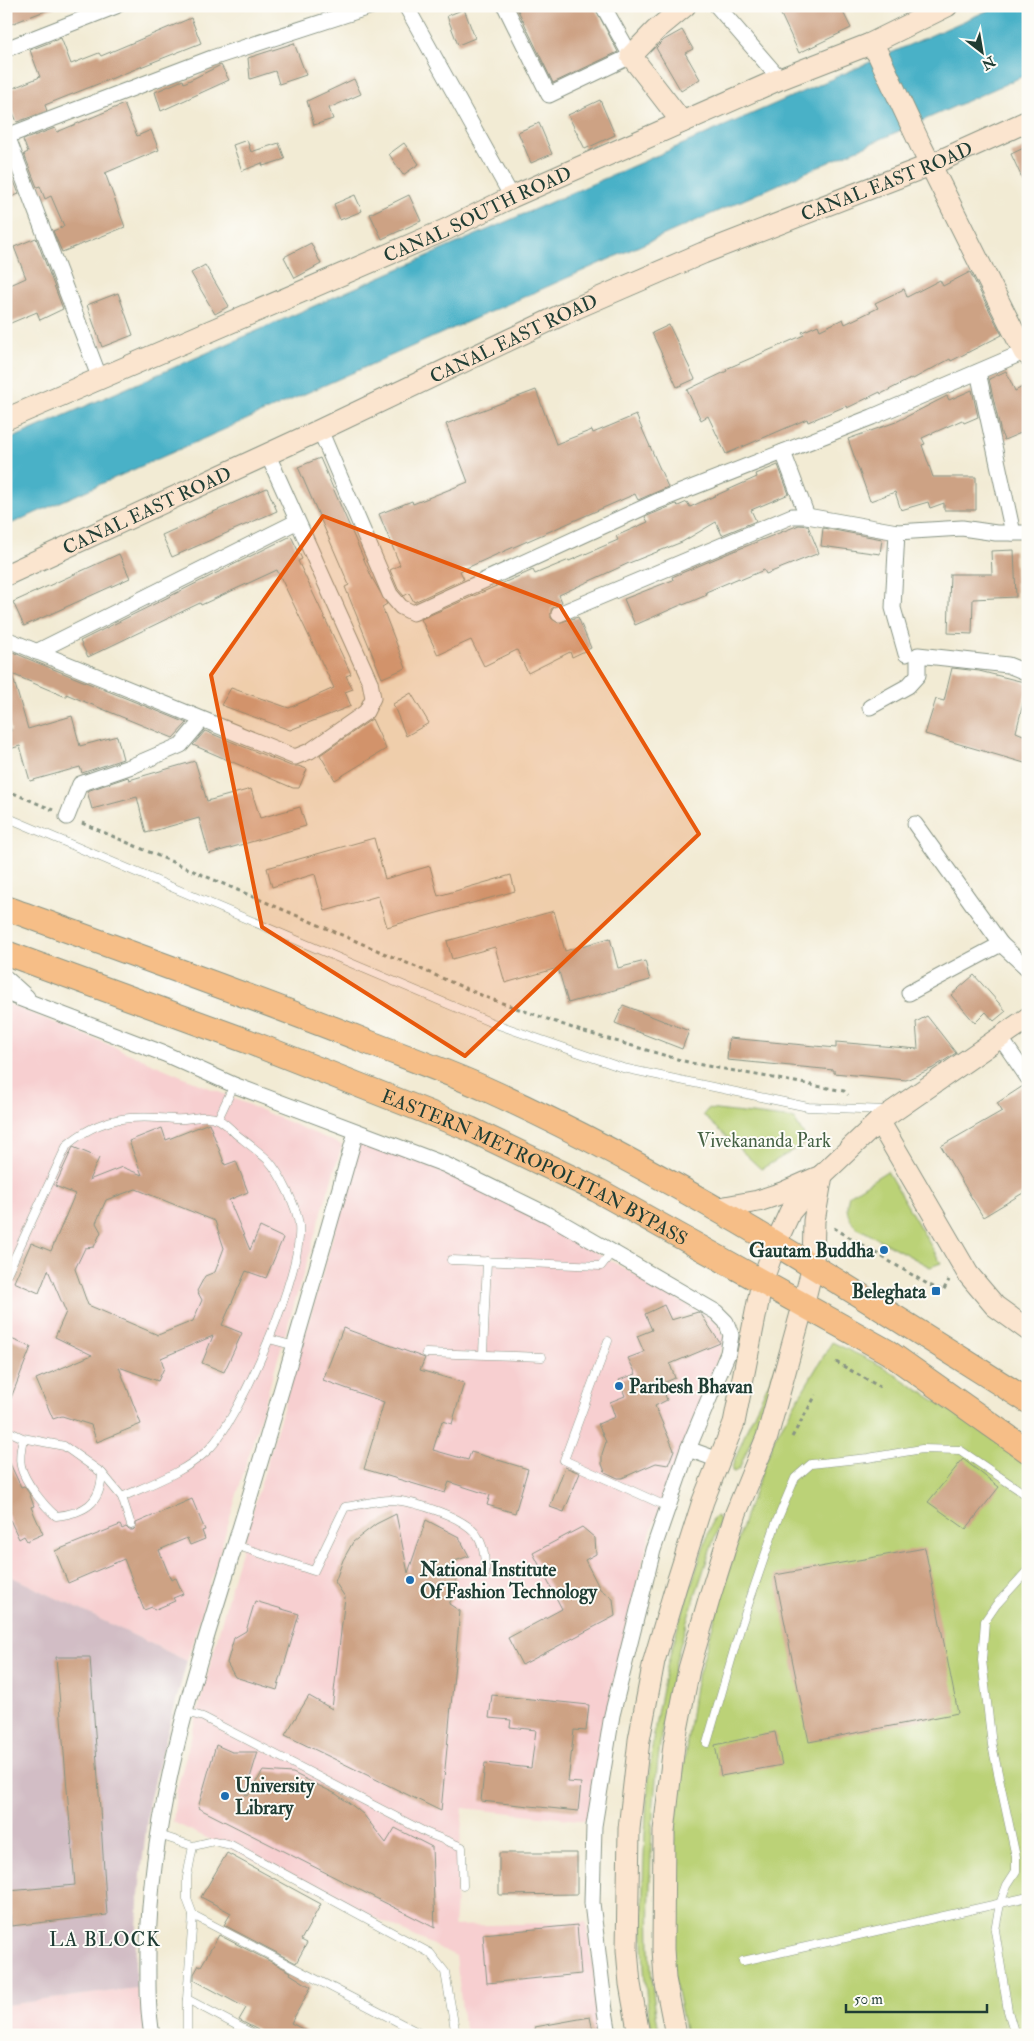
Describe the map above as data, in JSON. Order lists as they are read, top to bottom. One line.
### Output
{"streets":{"main road":["CANAL EAST ROAD","CANAL SOUTH ROAD","EASTERN METROPOLITAN BYPASS"]},"districts":["LA BLOCK"],"parks":["Vivekananda Park"],"places":{"other":["Gautam Buddha","Paribesh Bhavan","National Institute Of Fashion Technology","University Library"],"transit":["Beleghata"]},"scale_bar":"50 m","north":"bottom right"}
